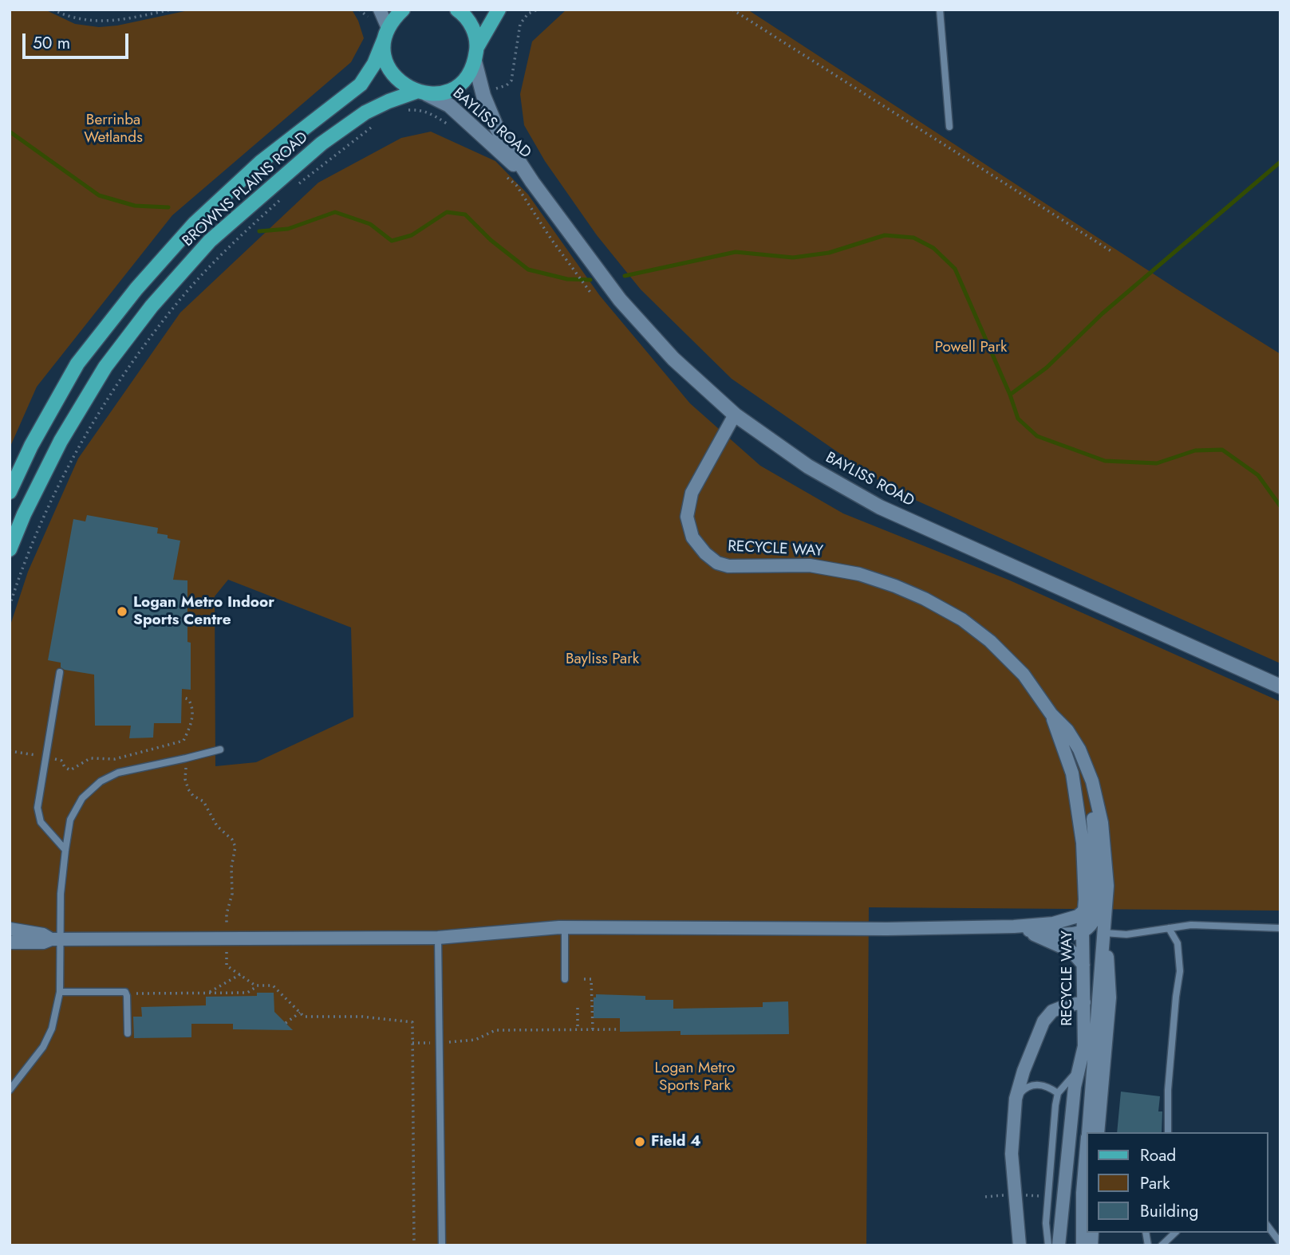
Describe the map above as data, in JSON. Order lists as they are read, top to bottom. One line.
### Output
{"streets":{"main road":["BROWNS PLAINS ROAD"],"street":["BAYLISS ROAD","RECYCLE WAY"]},"crossings":[["BAYLISS ROAD","BROWNS PLAINS ROAD"],["BAYLISS ROAD","RECYCLE WAY"]],"parks":["Berrinba Wetlands","Powell Park","Bayliss Park","Logan Metro Sports Park"],"places":["Logan Metro Indoor Sports Centre","Field 4"],"legend":["Road","Park","Building"],"scale_bar":"50 m"}
